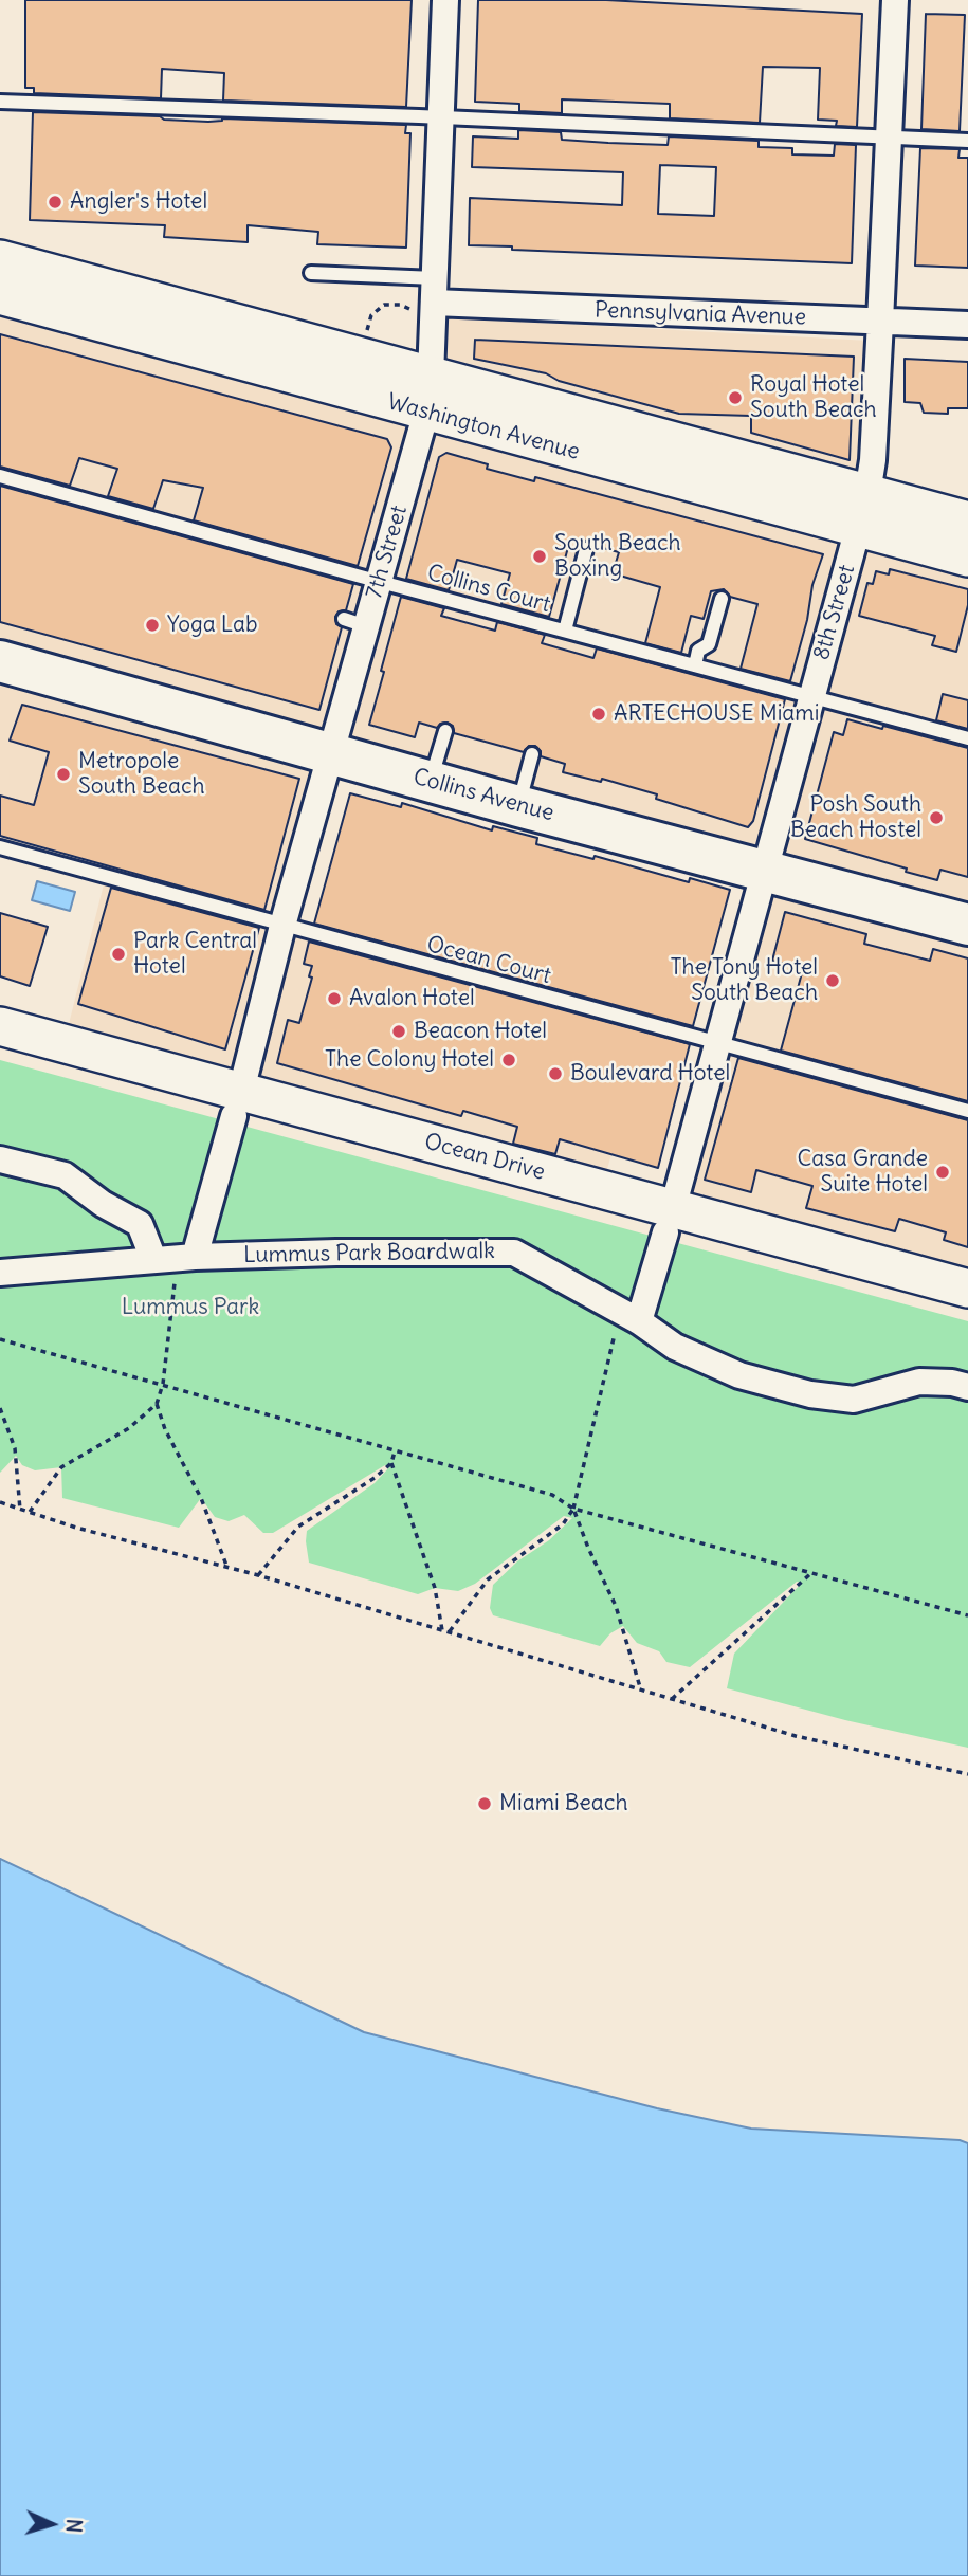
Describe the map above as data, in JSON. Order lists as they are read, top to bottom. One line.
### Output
{"streets":{"main road":["Washington Avenue","Collins Avenue","Ocean Drive"],"street":["Pennsylvania Avenue","7th Street","8th Street","Lummus Park Boardwalk"],"lane":["Collins Court","Ocean Court"]},"crossings":[["Pennsylvania Avenue","7th Street"],["Pennsylvania Avenue","8th Street"],["Washington Avenue","7th Street"],["Washington Avenue","8th Street"],["7th Street","Collins Court"],["7th Street","Collins Avenue"],["7th Street","Ocean Court"],["7th Street","Ocean Drive"],["7th Street","Lummus Park Boardwalk"],["Collins Court","8th Street"],["8th Street","Collins Avenue"],["8th Street","Ocean Court"],["8th Street","Ocean Drive"],["8th Street","Lummus Park Boardwalk"]],"parks":["Lummus Park"],"places":["Angler's Hotel","Royal Hotel South Beach","South Beach Boxing","Yoga Lab","ARTECHOUSE Miami","Metropole South Beach","Posh South Beach Hostel","Park Central Hotel","The Tony Hotel South Beach","Avalon Hotel","Beacon Hotel","The Colony Hotel","Boulevard Hotel","Casa Grande Suite Hotel","Miami Beach"],"north":"right"}
